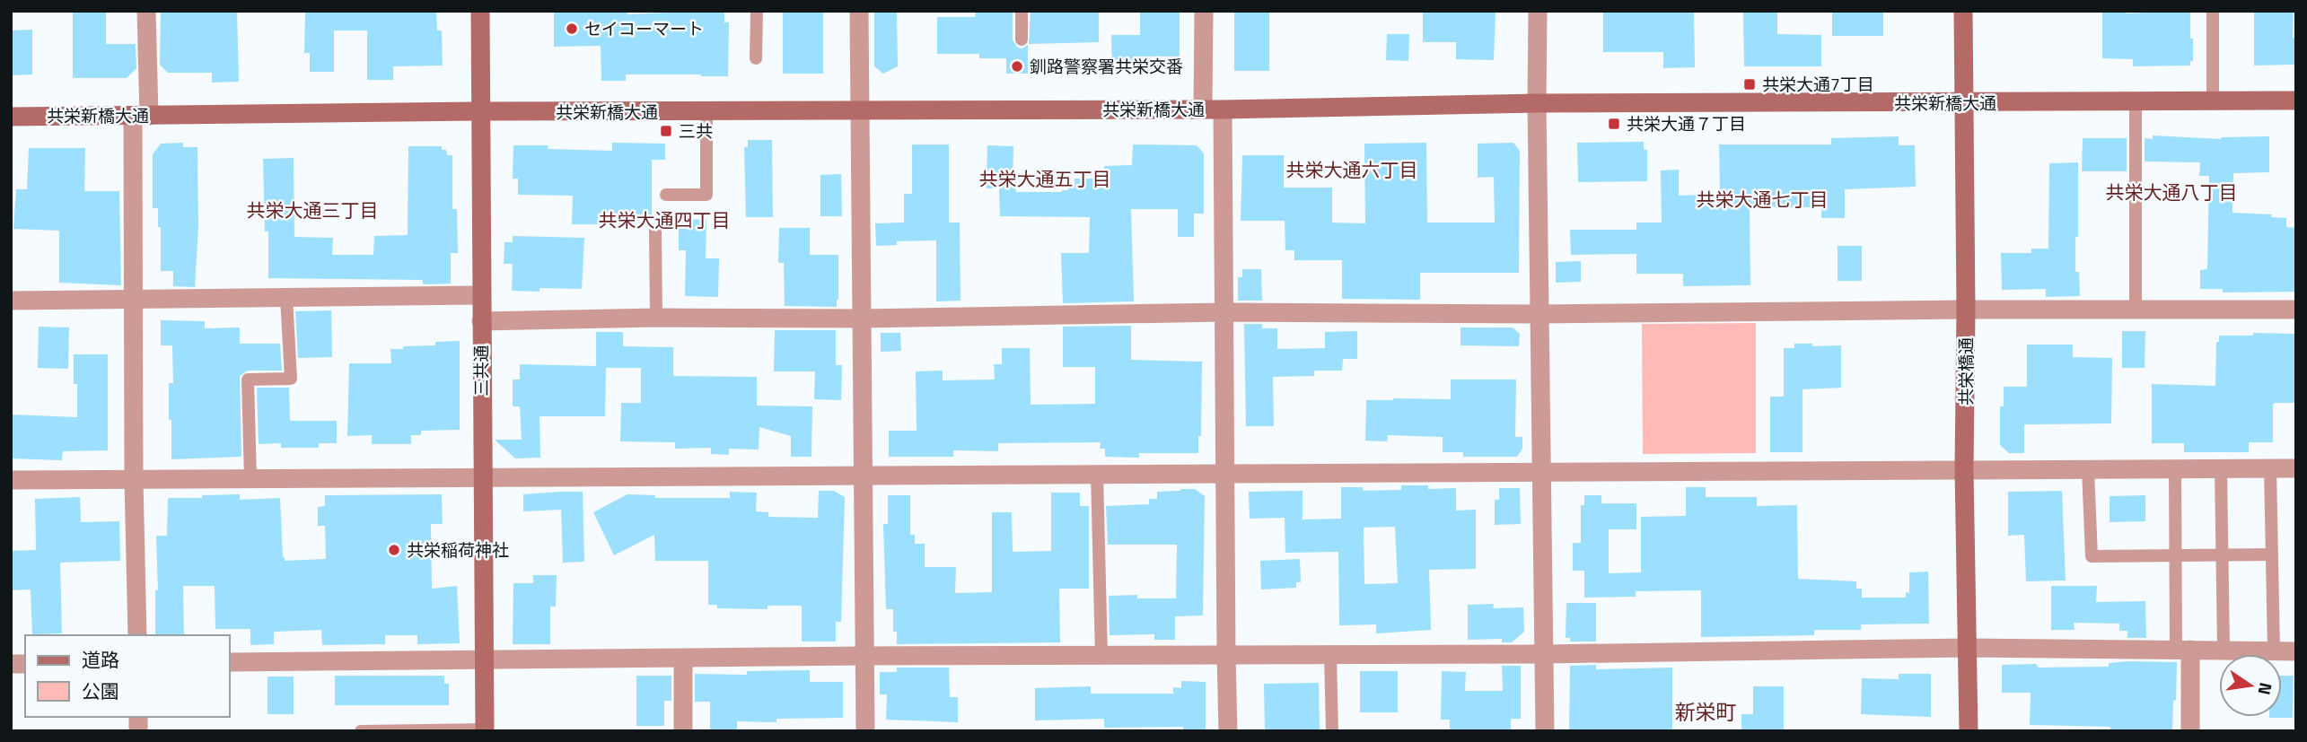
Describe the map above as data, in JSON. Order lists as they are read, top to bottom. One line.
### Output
{"streets":{"street":["共栄新橋大通","三共通","共栄橋通"]},"crossings":[["共栄新橋大通","三共通"],["共栄新橋大通","共栄橋通"]],"districts":["共栄大通六丁目","共栄大通五丁目","共栄大通八丁目","共栄大通七丁目","共栄大通三丁目","共栄大通四丁目","新栄町"],"places":{"other":["セイコーマート","釧路警察署共栄交番","共栄稲荷神社"],"transit":["共栄大通7丁目","共栄大通７丁目","三共"]},"legend":["道路","公園"],"north":"right"}
